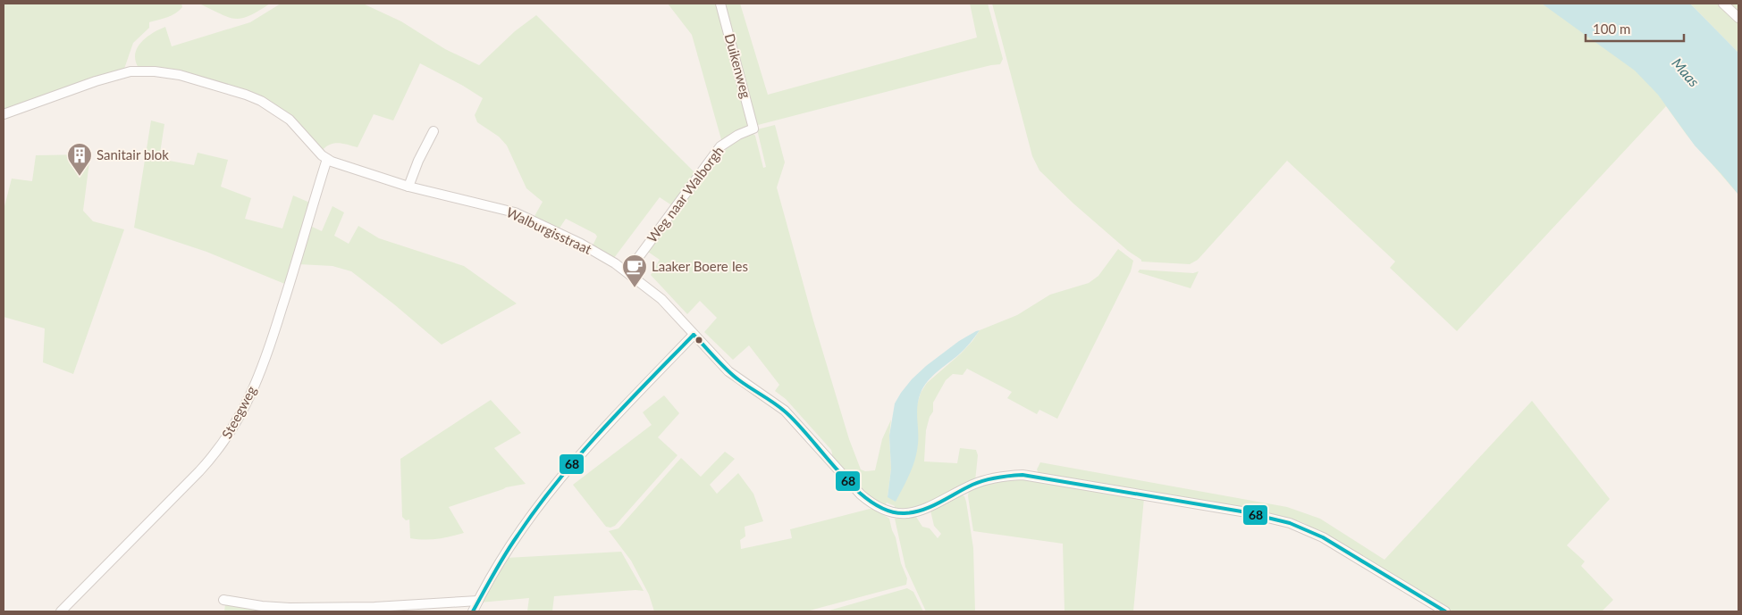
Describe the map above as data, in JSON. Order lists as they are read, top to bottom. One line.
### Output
{"streets":{"street":["Duikenweg","Weg naar Walborgh","Walburgisstraat","Steegweg"]},"crossings":[["Duikenweg","Weg naar Walborgh"],["Weg naar Walborgh","Walburgisstraat"],["Walburgisstraat","Steegweg"]],"water":["Maas"],"places":{"building":["Sanitair blok"],"cafe":["Laaker Boere Ies"]},"lines":["transit line 68"],"scale_bar":"100 m"}
